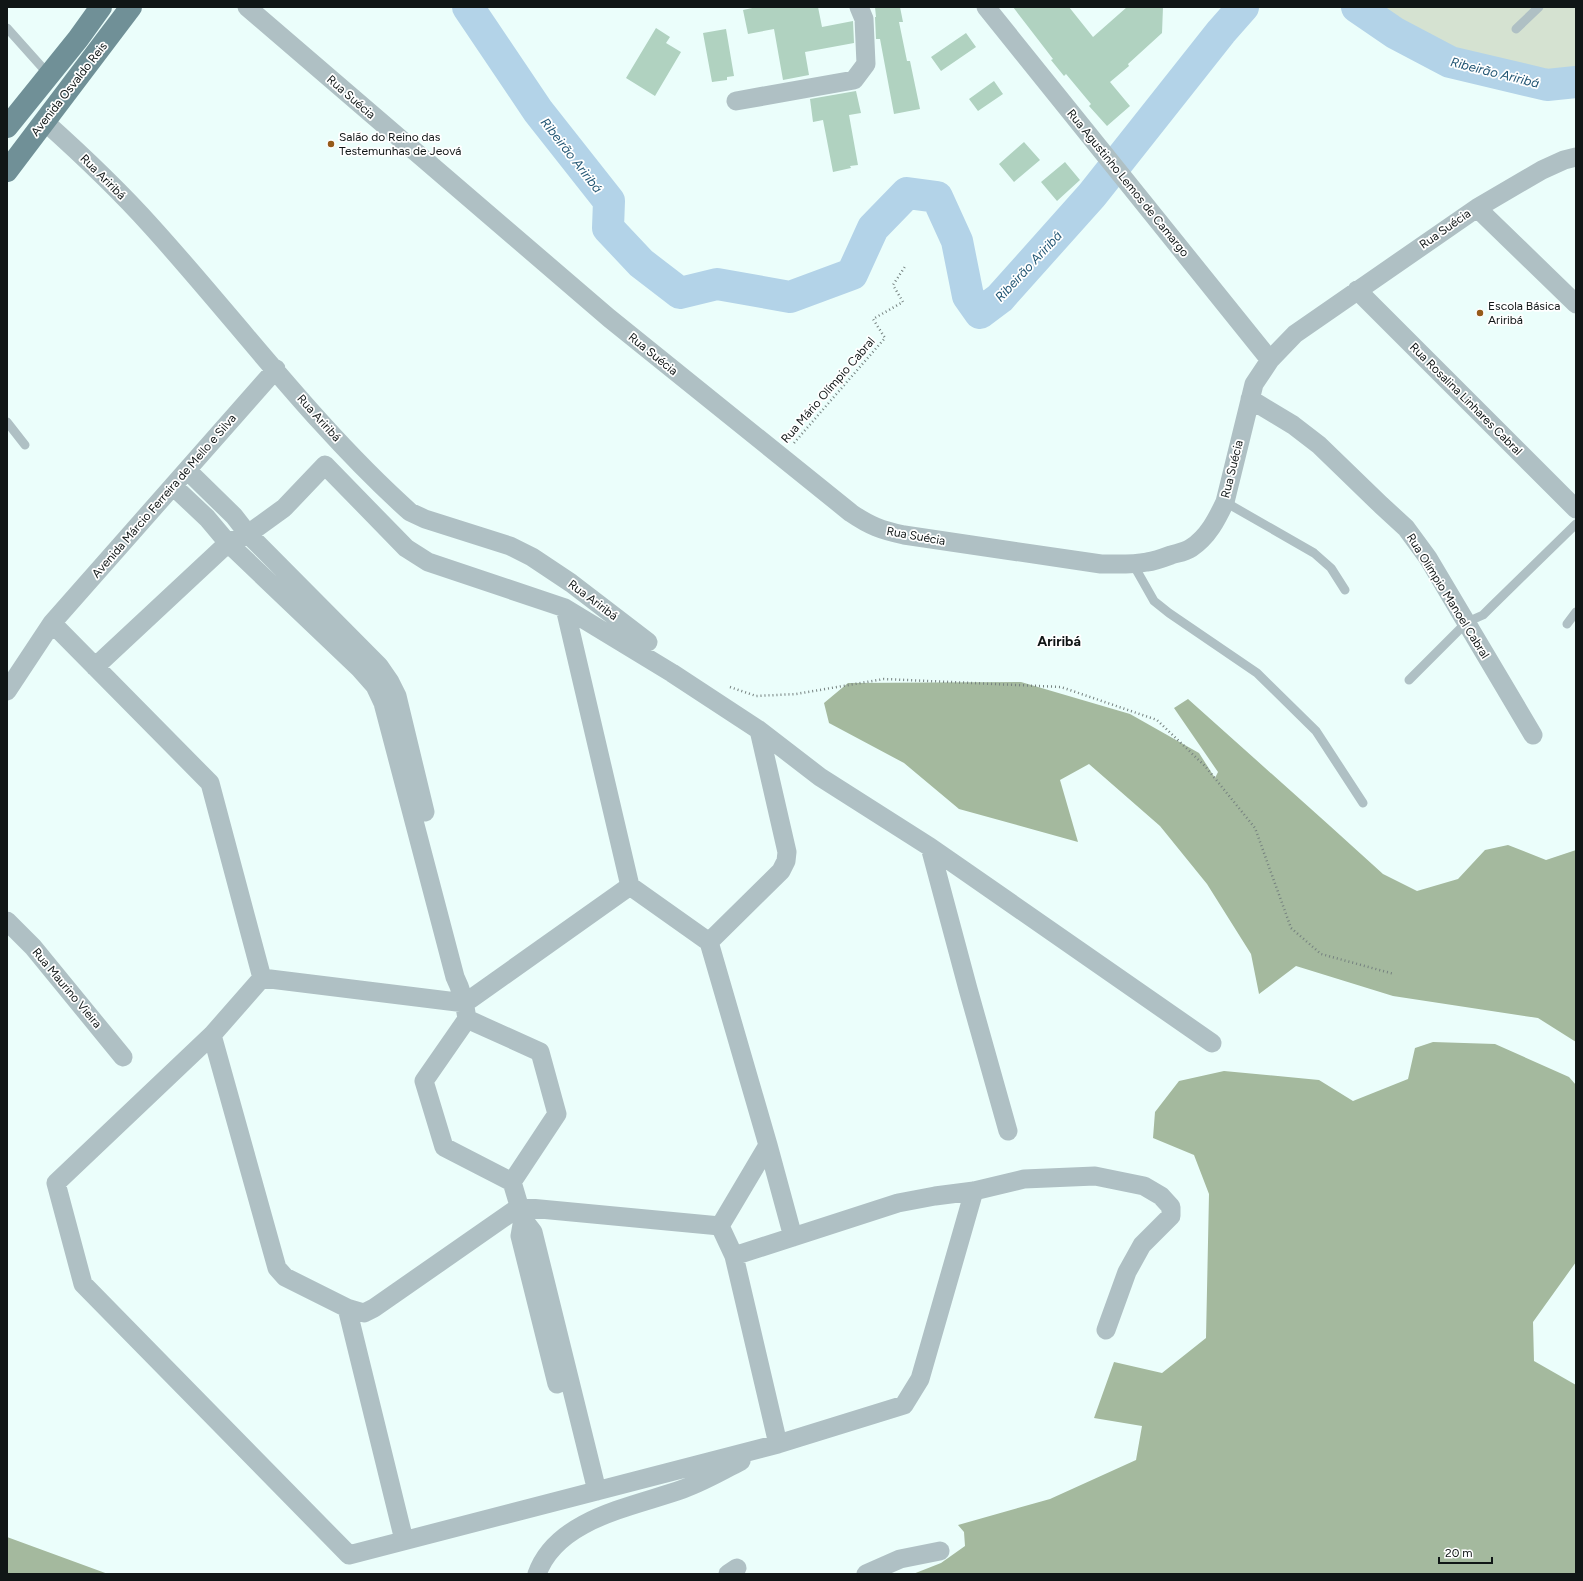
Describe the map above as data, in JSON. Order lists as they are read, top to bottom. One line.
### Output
{"streets":{"main road":["Avenida Osvaldo Reis"],"street":["Rua Suécia","Rua Ariribá","Rua Agustinho Lemos de Camargo","Rua Rosalina Linhares Cabral","Avenida Márcio Ferreira de Mello e Silva","Rua Olímpio Manoel Cabral","Rua Maurino Vieira"],"path":["Rua Mário Olímpio Cabral"]},"crossings":[["Avenida Osvaldo Reis","Rua Ariribá"],["Rua Suécia","Rua Agustinho Lemos de Camargo"],["Rua Suécia","Rua Mário Olímpio Cabral"],["Rua Suécia","Rua Rosalina Linhares Cabral"],["Rua Suécia","Rua Olímpio Manoel Cabral"],["Rua Ariribá","Avenida Márcio Ferreira de Mello e Silva"]],"districts":["Ariribá"],"water":["Ribeirão Ariribá"],"places":["Salão do Reino das Testemunhas de Jeová","Escola Básica Ariribá"],"scale_bar":"20 m"}
